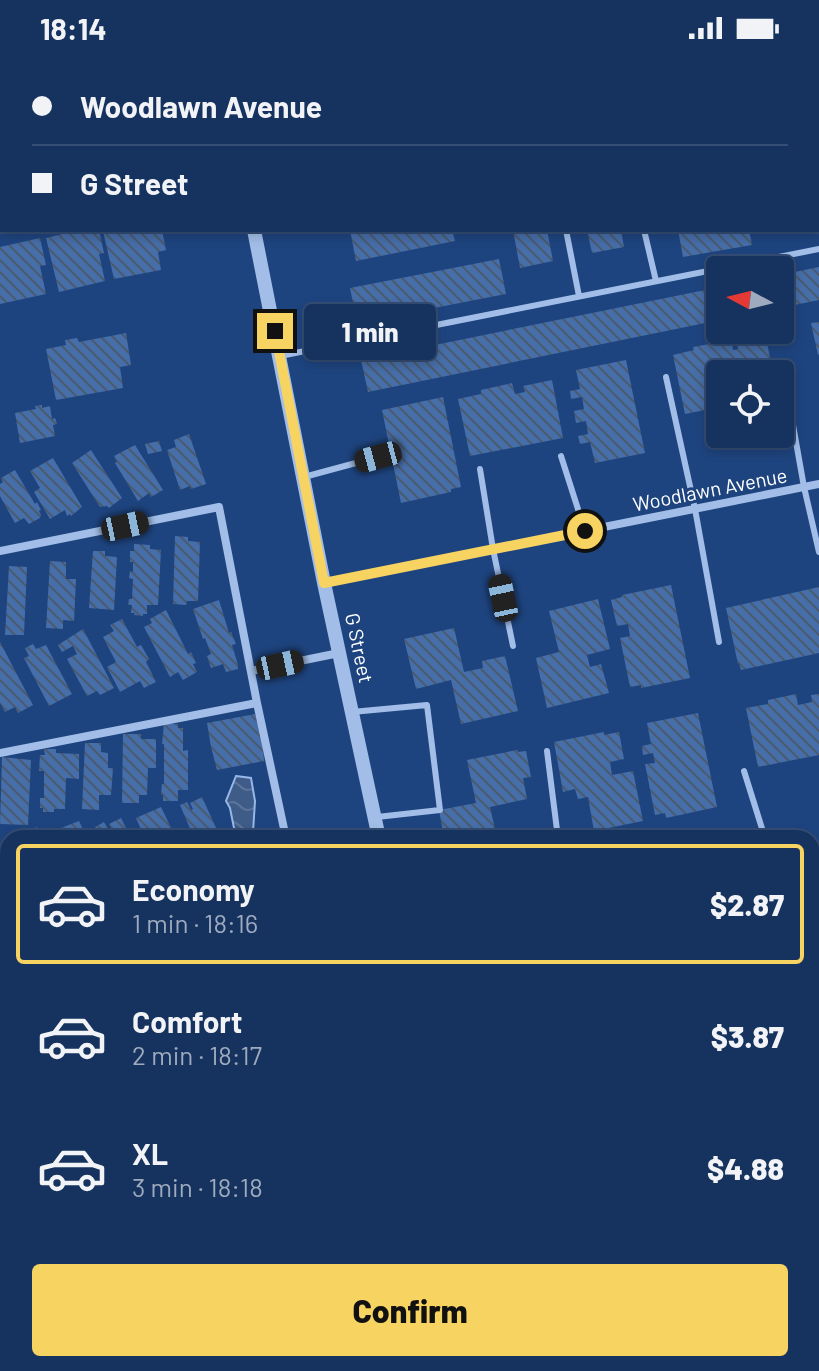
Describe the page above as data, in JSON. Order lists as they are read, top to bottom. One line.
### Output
{"streets":{"street":["Woodlawn Avenue","G Street"]},"crossings":[["Woodlawn Avenue","G Street"]],"north":"left","page":{"status":"18:14","banner":["Woodlawn Avenue","G Street"],"bubble":"1 min","list":[{"name":"Economy","note":"1 min · 18:16","value":"$2.87"},{"name":"Comfort","note":"2 min · 18:17","value":"$3.87"},{"name":"XL","note":"3 min · 18:18","value":"$4.88"}],"buttons":"Confirm"}}
